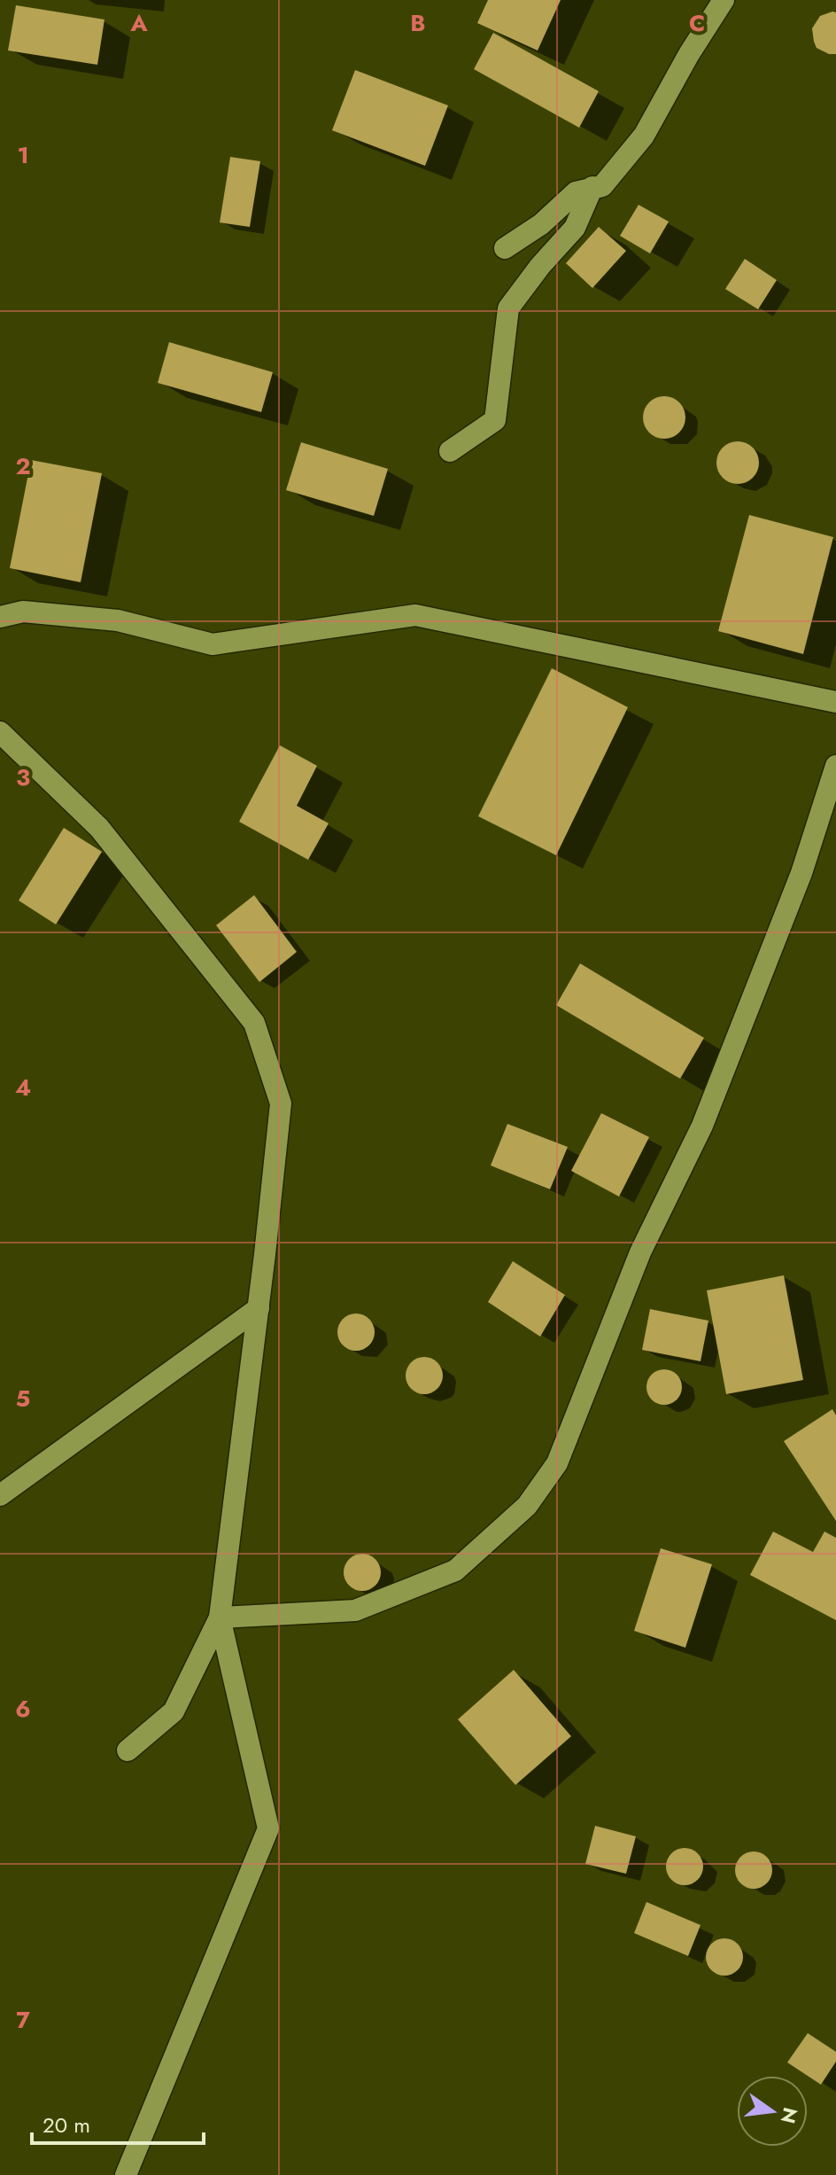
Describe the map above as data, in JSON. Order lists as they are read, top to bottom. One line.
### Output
{"scale_bar":"20 m","north":"right","grid":{"columns":["A","B","C"],"rows":["1","2","3","4","5","6","7"]}}
